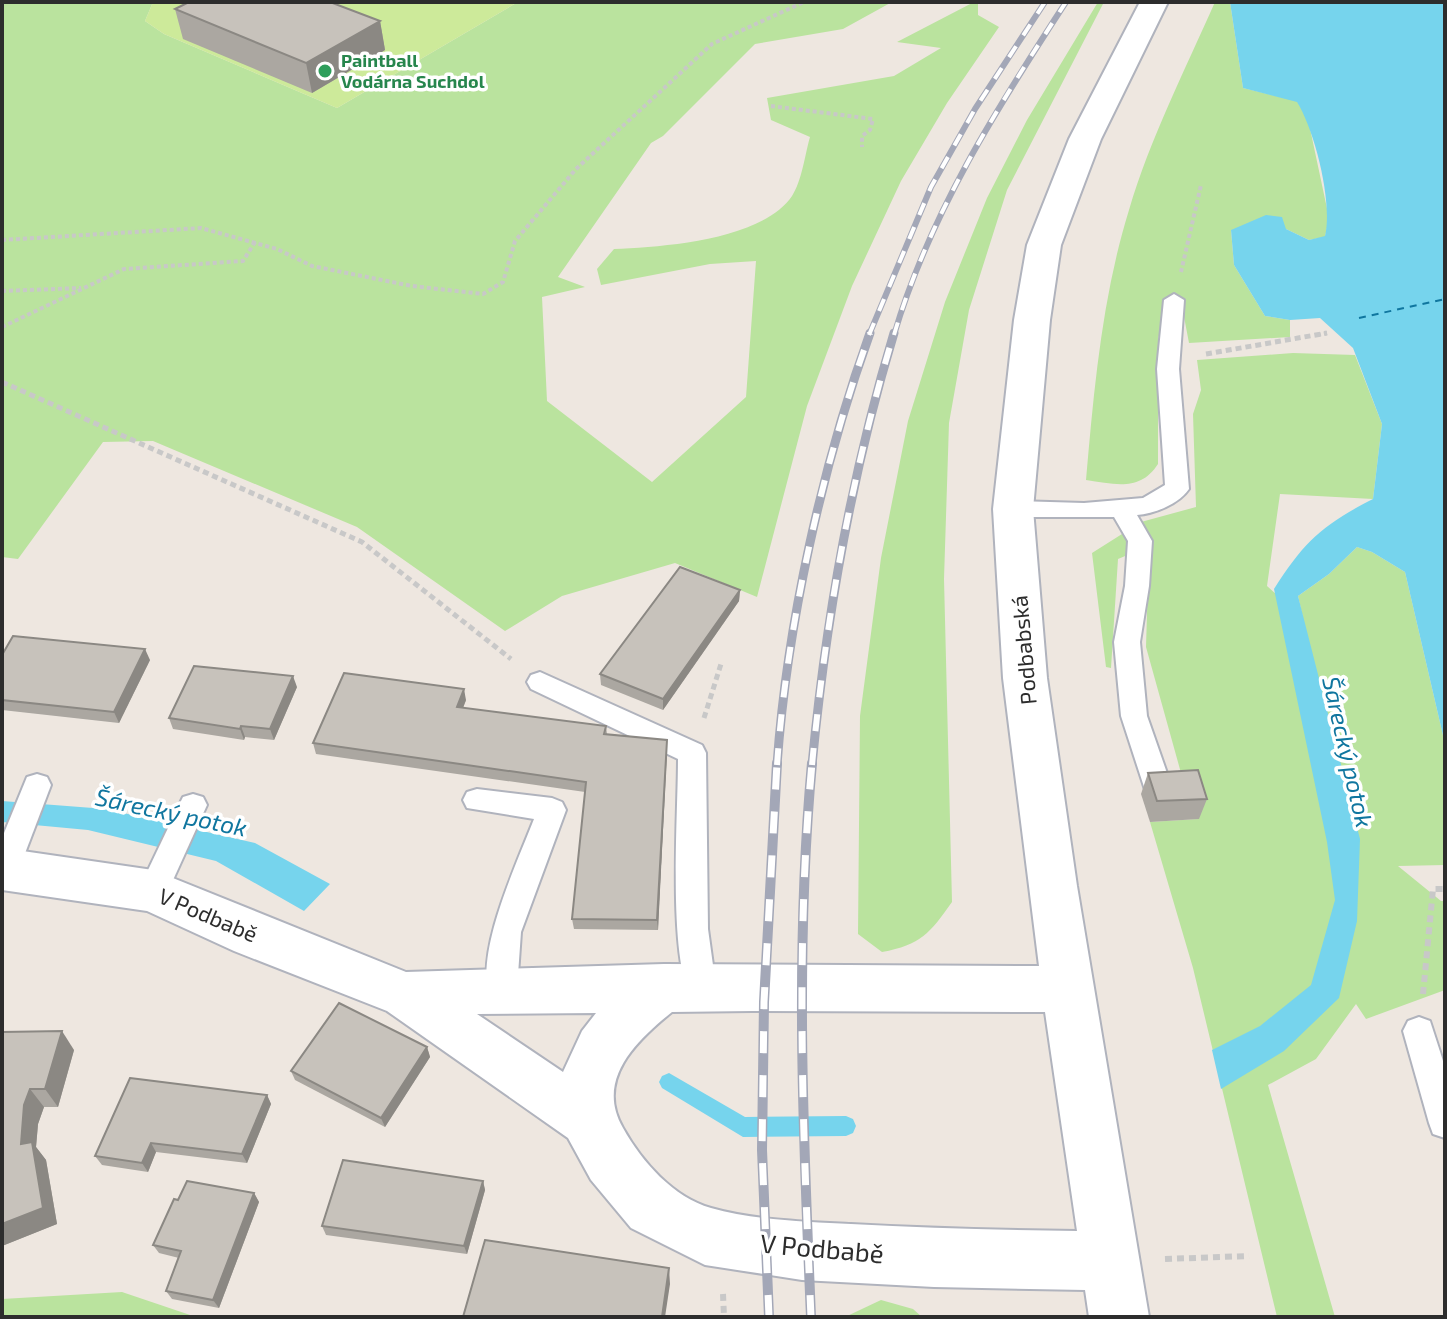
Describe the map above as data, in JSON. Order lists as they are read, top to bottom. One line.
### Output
{"streets":{"main road":["Podbabská","V Podbabě"]},"crossings":[["Podbabská","V Podbabě"]],"water":["Šárecký potok"],"places":["Paintball Vodárna Suchdol"]}
